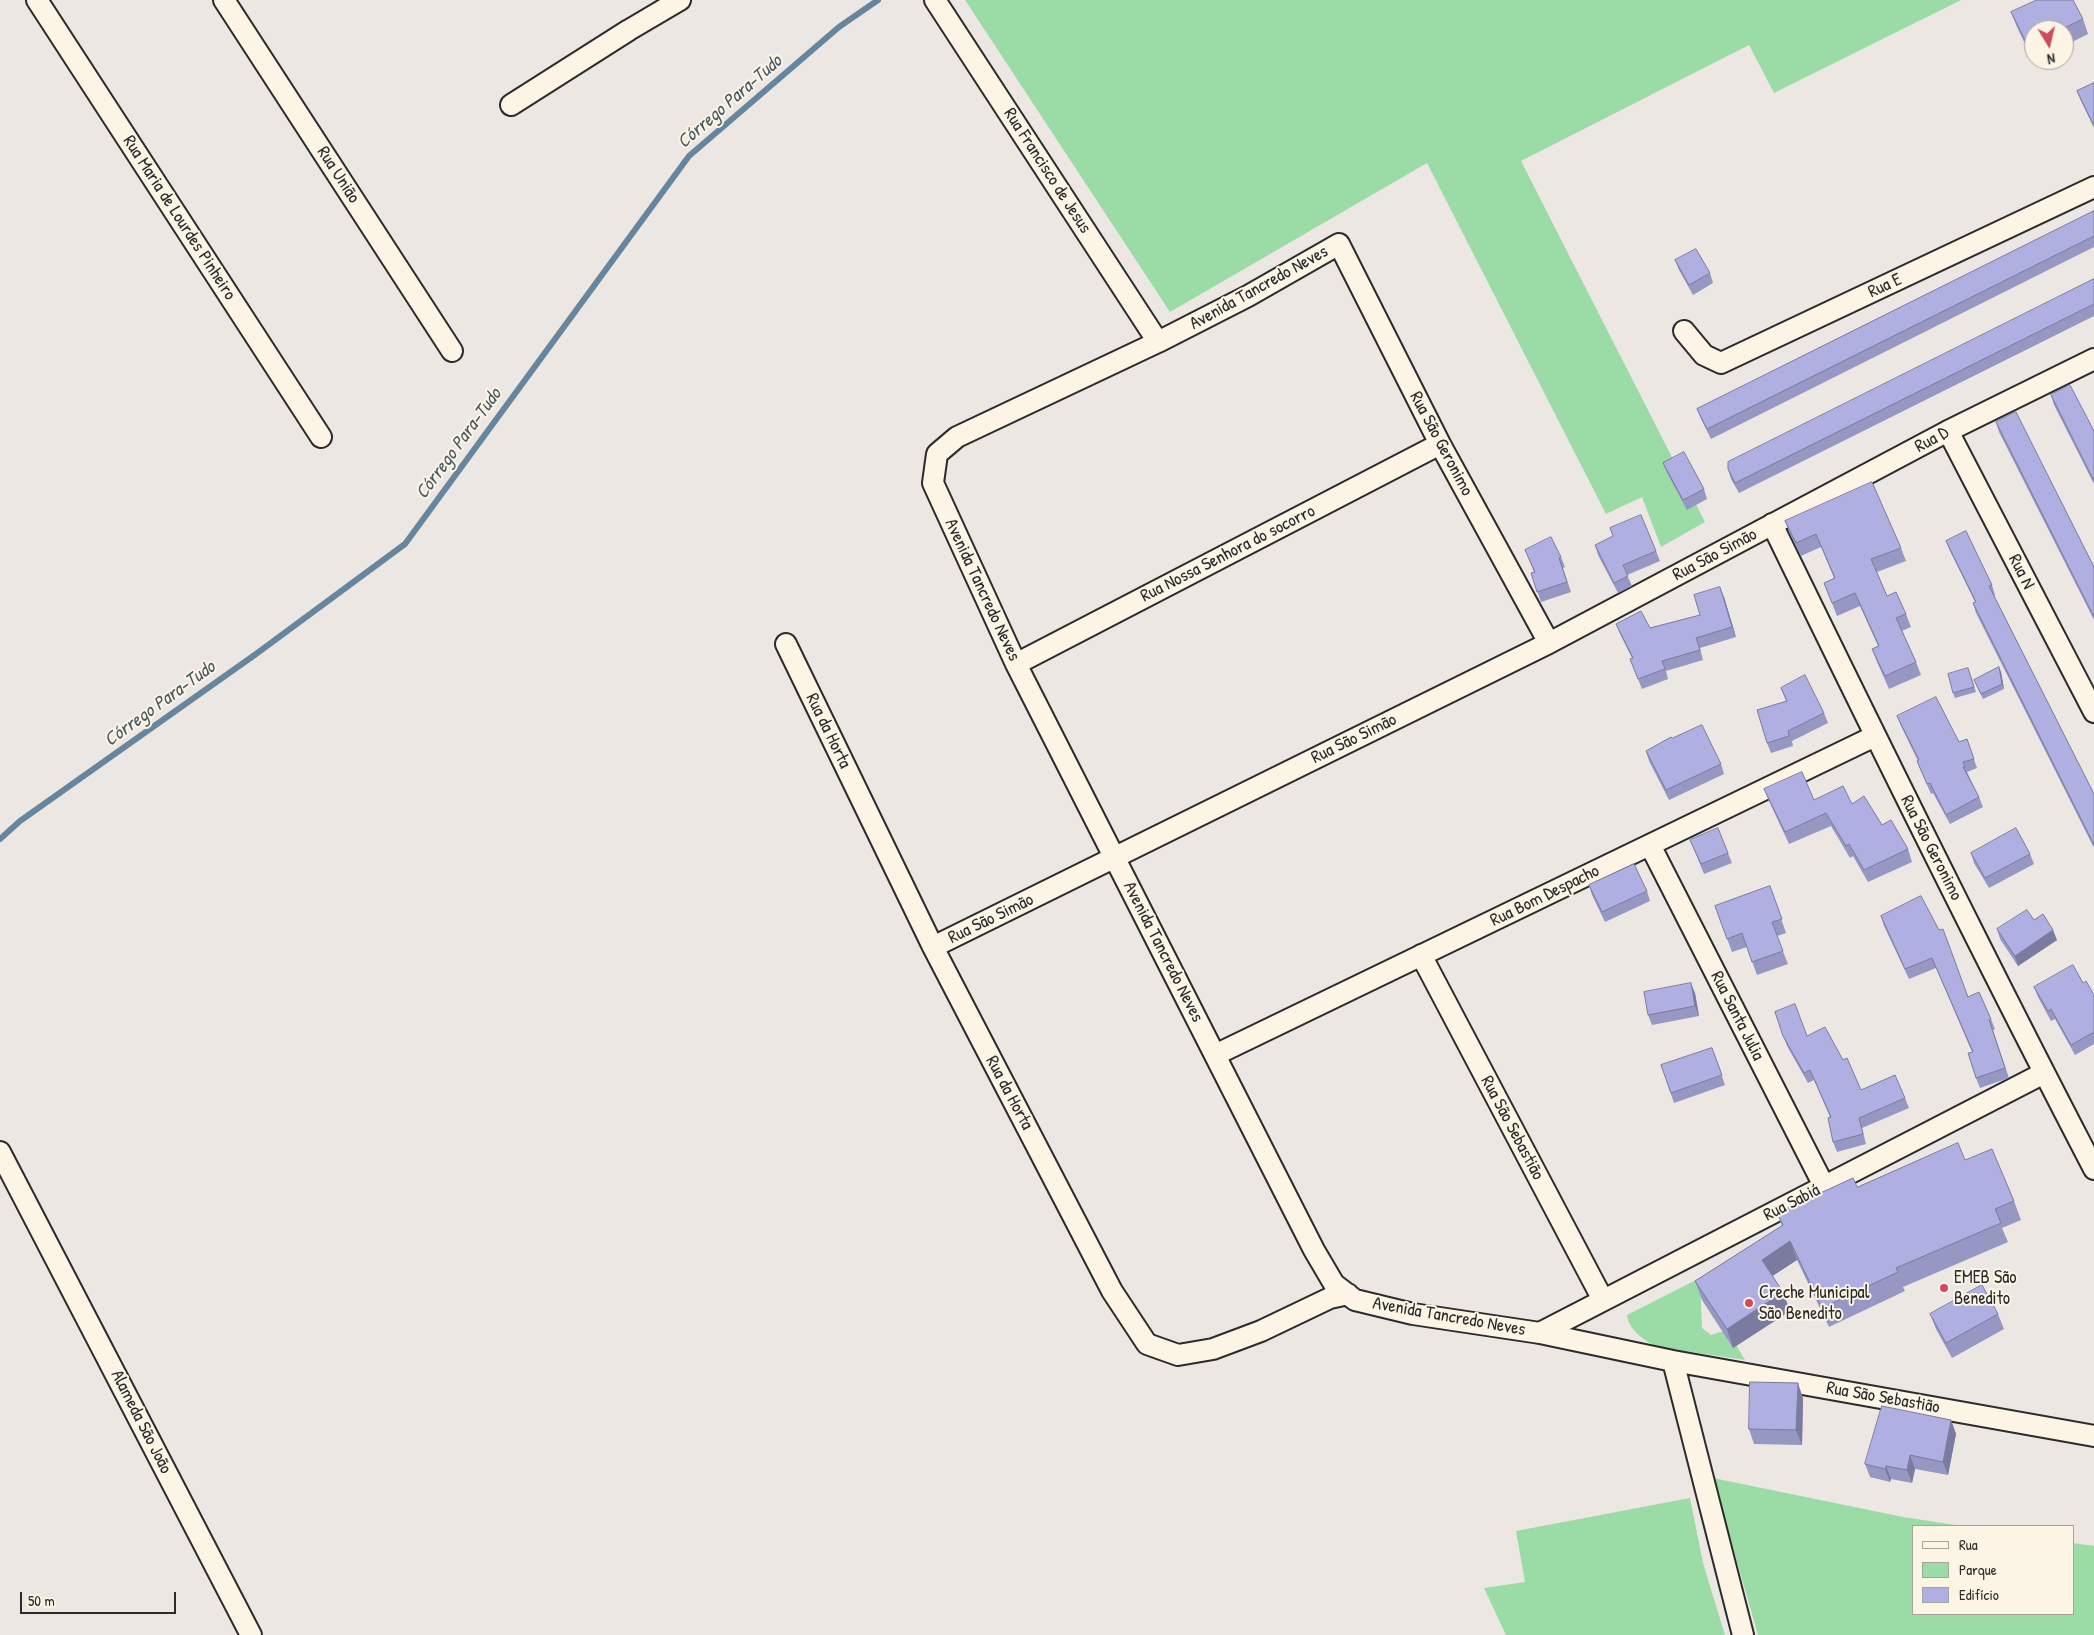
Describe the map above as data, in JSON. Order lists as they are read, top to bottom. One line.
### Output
{"streets":{"street":["Rua Francisco de Jesus","Rua União","Rua Maria de Lourdes Pinheiro","Rua E","Avenida Tancredo Neves","Rua D","Rua São Geronimo","Rua Nossa Senhora do socorro","Rua São Simão","Rua N","Rua da Horta","Rua Bom Despacho","Rua Santa Julia","Rua São Sebastião","Rua Sabiá","Alameda São João"]},"crossings":[["Rua Francisco de Jesus","Avenida Tancredo Neves"],["Avenida Tancredo Neves","Rua São Geronimo"],["Avenida Tancredo Neves","Rua Nossa Senhora do socorro"],["Avenida Tancredo Neves","Rua São Simão"],["Avenida Tancredo Neves","Rua da Horta"],["Avenida Tancredo Neves","Rua Bom Despacho"],["Avenida Tancredo Neves","Rua São Sebastião"],["Avenida Tancredo Neves","Rua Sabiá"],["Rua D","Rua São Geronimo"],["Rua D","Rua São Simão"],["Rua D","Rua N"],["Rua São Geronimo","Rua Nossa Senhora do socorro"],["Rua São Geronimo","Rua São Simão"],["Rua São Geronimo","Rua Bom Despacho"],["Rua São Geronimo","Rua Sabiá"],["Rua São Simão","Rua da Horta"],["Rua Bom Despacho","Rua Santa Julia"],["Rua Bom Despacho","Rua São Sebastião"],["Rua Santa Julia","Rua Sabiá"],["Rua São Sebastião","Rua Sabiá"]],"water":["Córrego Para-Tudo"],"places":["EMEB São Benedito","Creche Municipal São Benedito"],"legend":["Rua","Parque","Edifício"],"scale_bar":"50 m","north":"bottom"}
